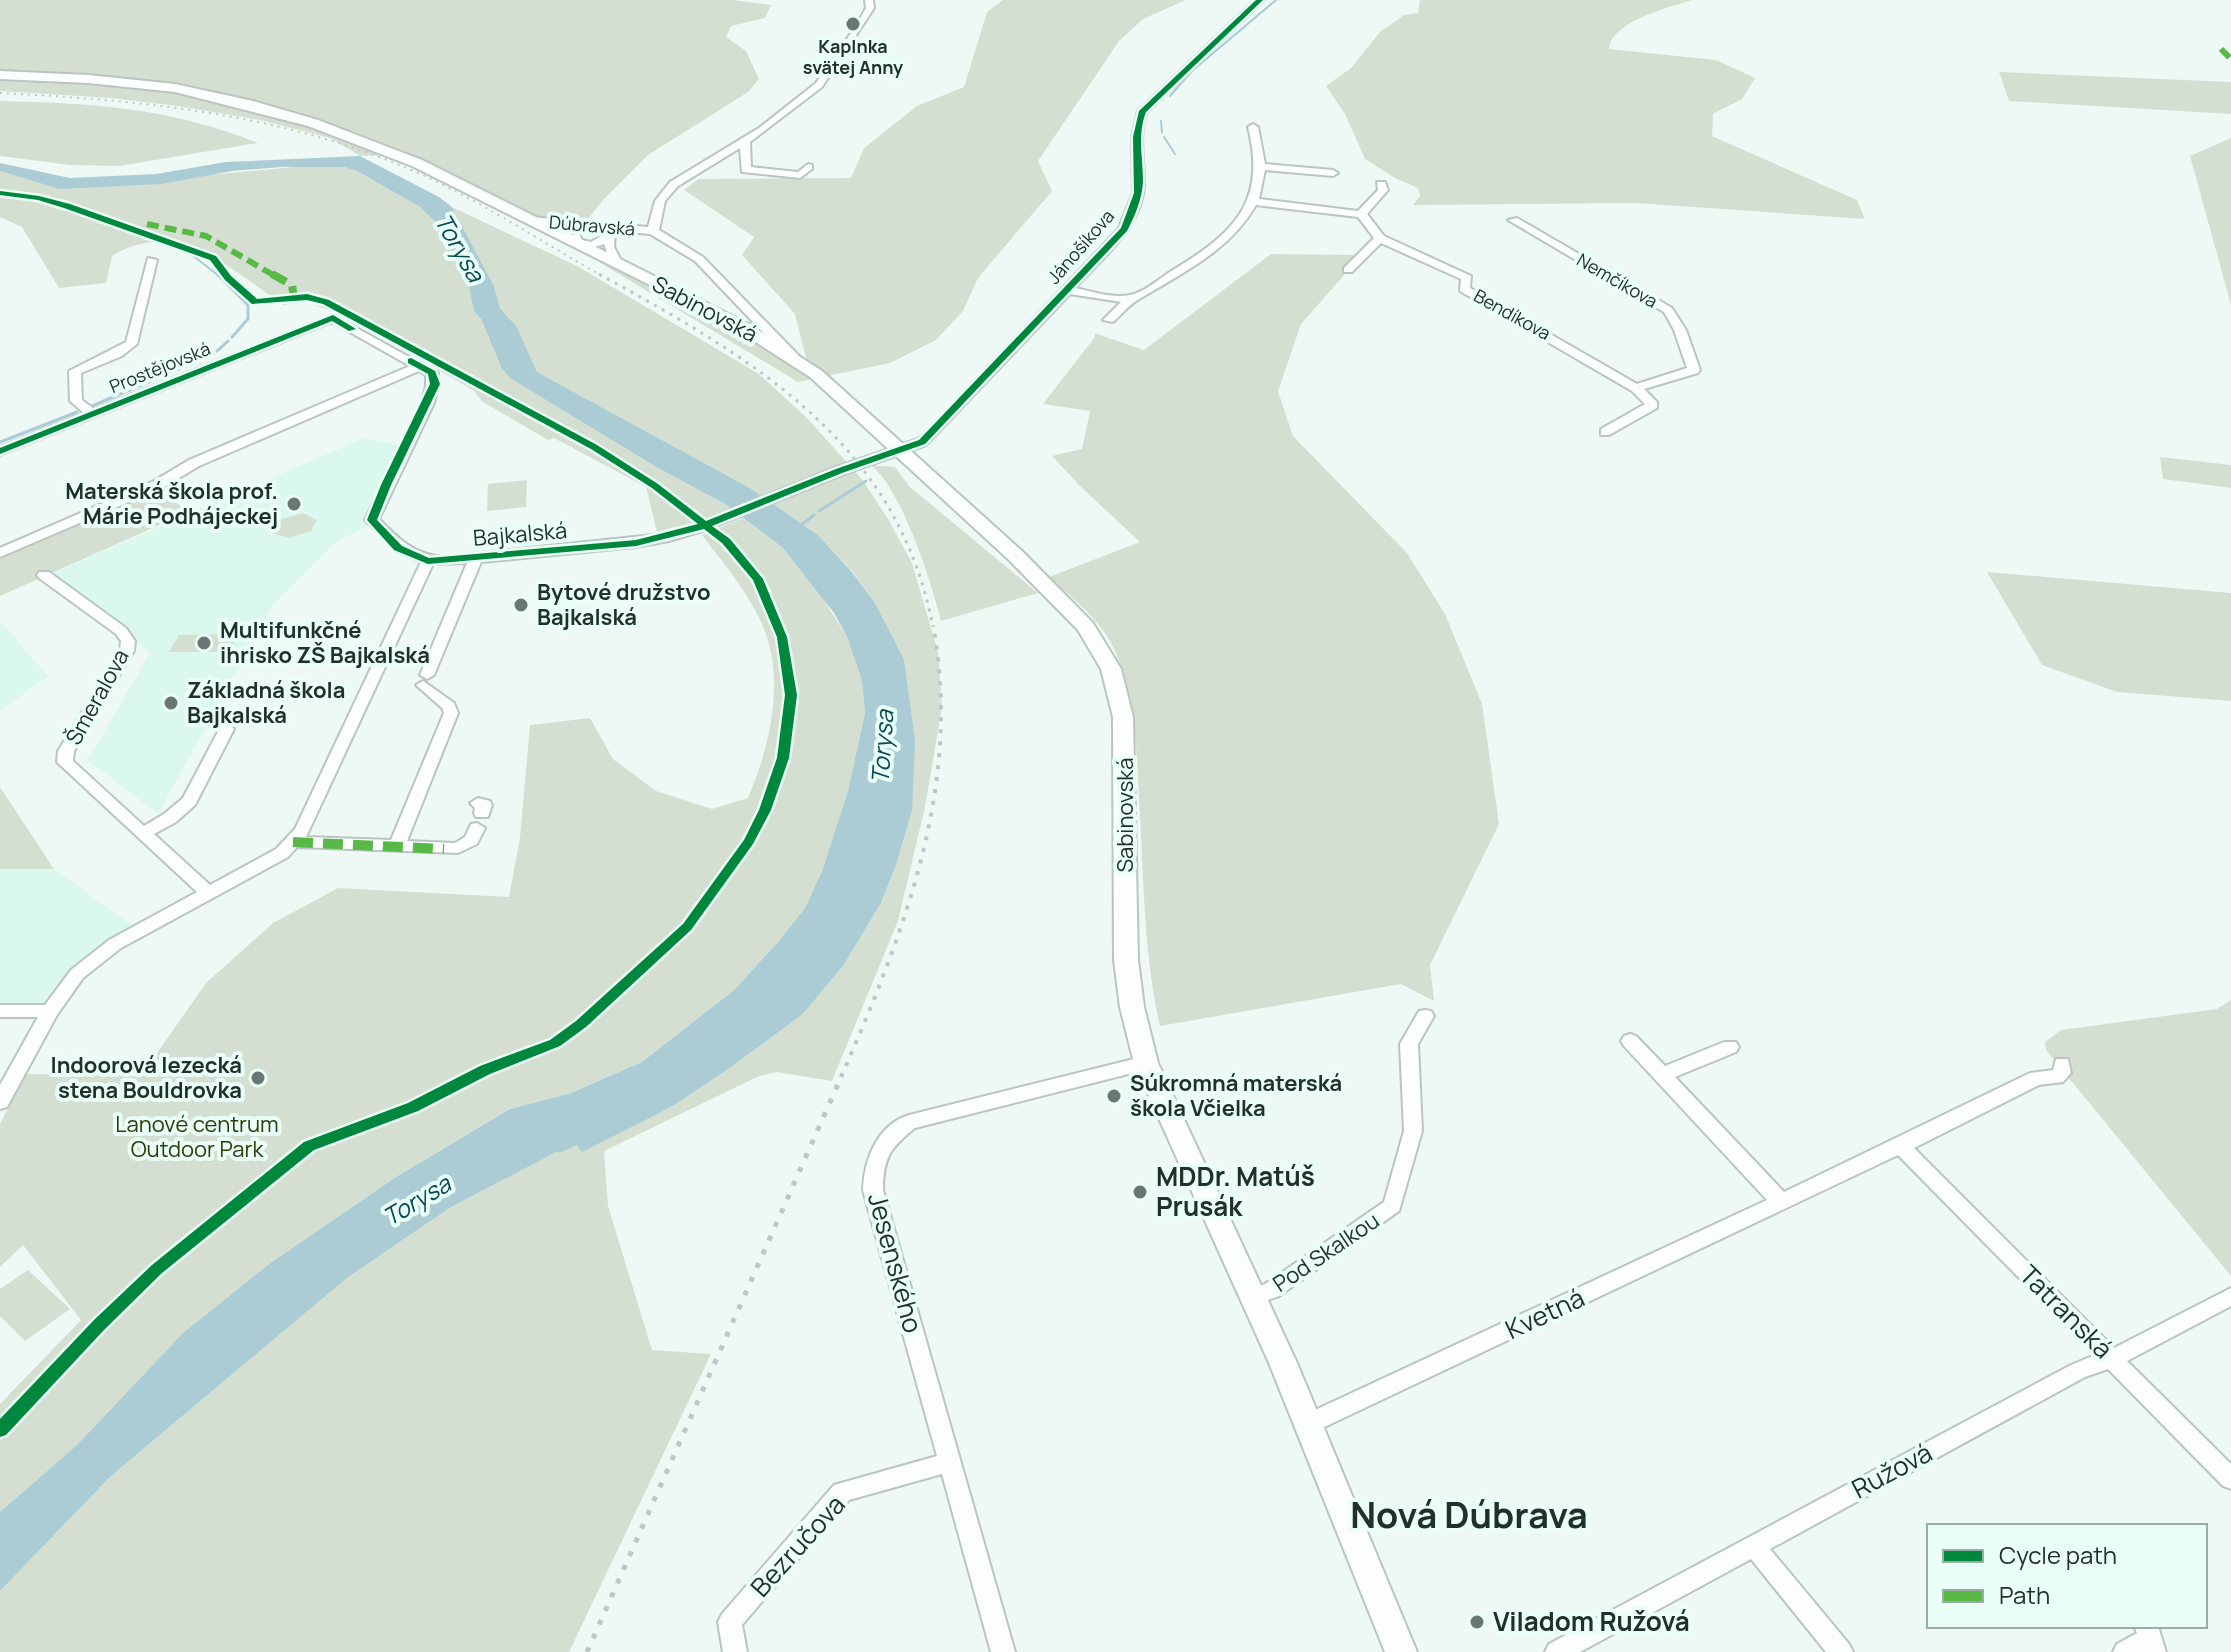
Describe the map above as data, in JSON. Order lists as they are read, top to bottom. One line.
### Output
{"streets":{"main road":["Sabinovská"],"street":["Dúbravská","Jánošíkova","Nemčíkova","Bendíkova","Prostějovská","Bajkalská","Šmeralova","Pod Skalkou","Jesenského","Tatranská","Kvetná","Ružová","Bezručova"]},"crossings":[["Dúbravská","Sabinovská"],["Jánošíkova","Sabinovská"],["Jánošíkova","Bajkalská"],["Nemčíkova","Bendíkova"],["Sabinovská","Bajkalská"],["Sabinovská","Pod Skalkou"],["Sabinovská","Jesenského"],["Sabinovská","Kvetná"],["Jesenského","Bezručova"],["Tatranská","Kvetná"],["Tatranská","Ružová"]],"districts":["Nová Dúbrava"],"water":["Torysa"],"parks":["Lanové centrum Outdoor Park"],"places":["Kaplnka svätej Anny","Materská škola prof. Márie Podhájeckej","Bytové družstvo Bajkalská","Multifunkčné ihrisko ZŠ Bajkalská","Základná škola Bajkalská","Indoorová lezecká stena Bouldrovka","Súkromná materská škola Včielka","MDDr. Matúš Prusák","Viladom Ružová"],"legend":["Cycle path","Path"]}
